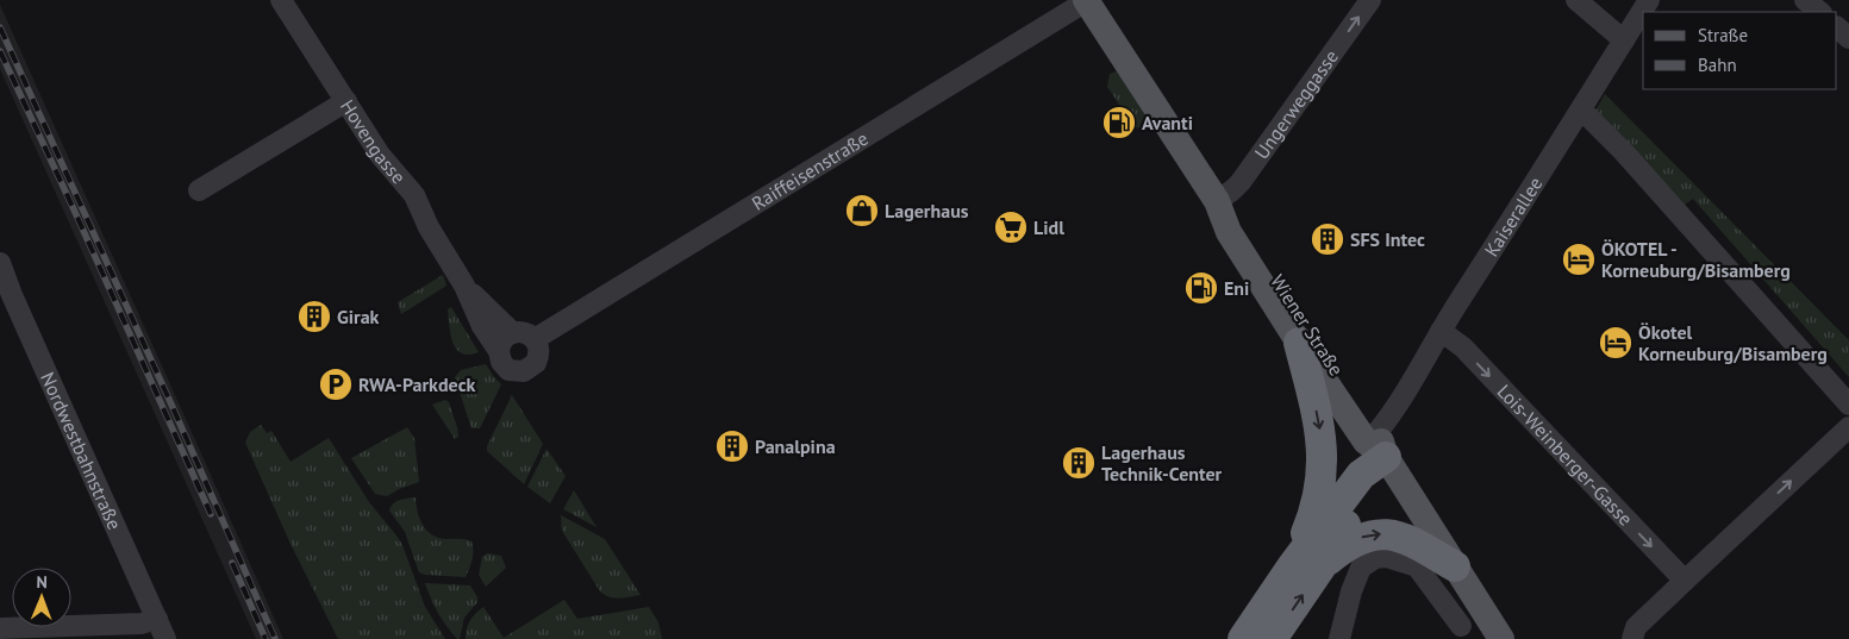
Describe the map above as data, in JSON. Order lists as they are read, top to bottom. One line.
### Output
{"streets":{"main road":["Wiener Straße"],"street":["Ungerweggasse","Hovengasse","Raiffeisenstraße","Kaiserallee","Nordwestbahnstraße","Lois-Weinberger-Gasse"]},"crossings":[["Ungerweggasse","Wiener Straße"],["Hovengasse","Raiffeisenstraße"],["Raiffeisenstraße","Wiener Straße"],["Kaiserallee","Wiener Straße"],["Kaiserallee","Lois-Weinberger-Gasse"]],"one_way":["Ungerweggasse","Lois-Weinberger-Gasse"],"places":{"fuel station":["Avanti","Eni"],"shop":["Lagerhaus"],"supermarket":["Lidl"],"building":["SFS Intec","Girak","Panalpina","Lagerhaus Technik-Center"],"hotel":["ÖKOTEL - Korneuburg/Bisamberg","Ökotel Korneuburg/Bisamberg"],"parking":["RWA-Parkdeck"]},"legend":["Straße","Bahn"],"north":"top"}
